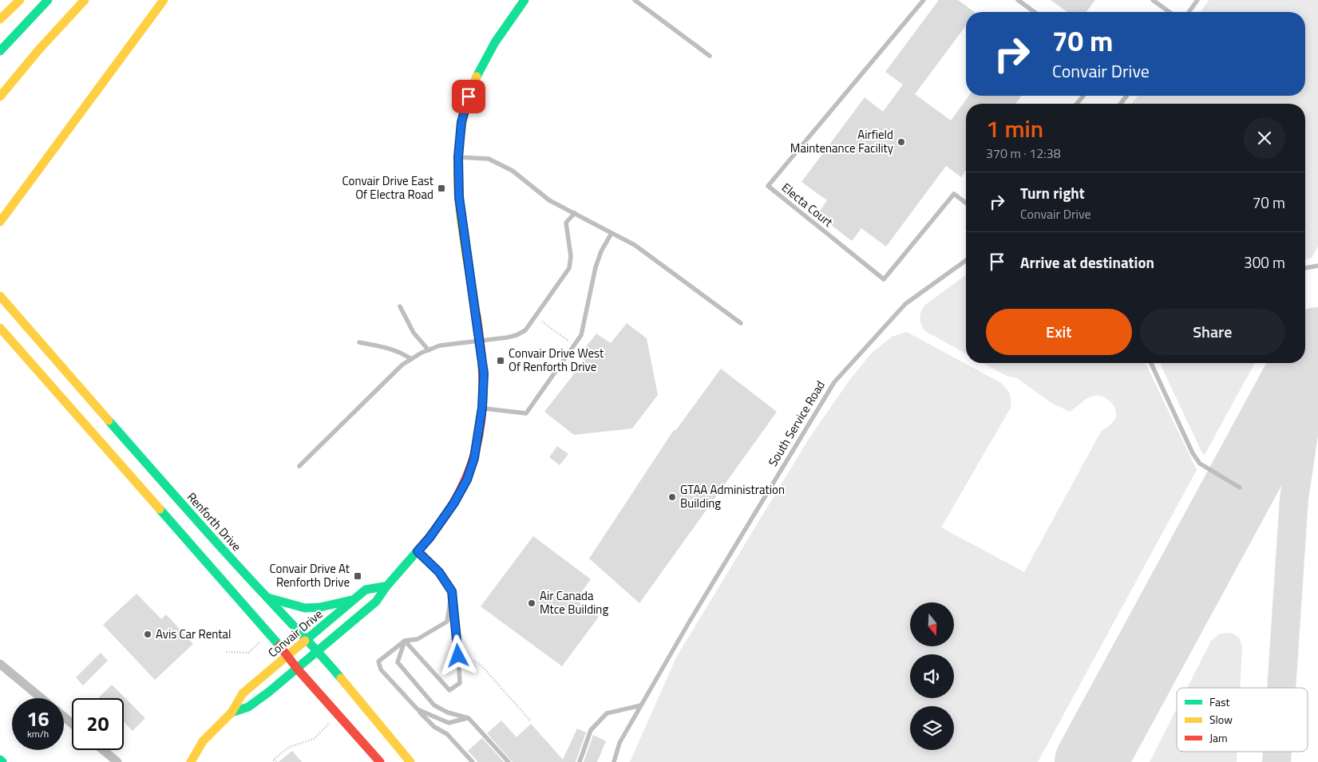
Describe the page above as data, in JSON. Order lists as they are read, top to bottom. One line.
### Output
{"streets":{"main road":["Renforth Drive","Convair Drive"],"lane":["Electa Court","South Service Road"]},"crossings":[["Renforth Drive","Convair Drive"]],"places":{"other":["Airfield Maintenance Facility","GTAA Administration Building","Air Canada Mtce Building","Avis Car Rental"],"transit":["Convair Drive East Of Electra Road","Convair Drive West Of Renforth Drive","Convair Drive At Renforth Drive"]},"legend":["Fast","Slow","Jam"],"north":"bottom","page":{"turn":["70 m","Convair Drive"],"heading":["1 min","370 m · 12:38"],"list":[{"name":"Turn right","note":"Convair Drive","value":"70 m"},{"name":"Arrive at destination","value":"300 m"}],"buttons":["Exit","Share"],"speed":"16 km/h","limit":"20"}}
